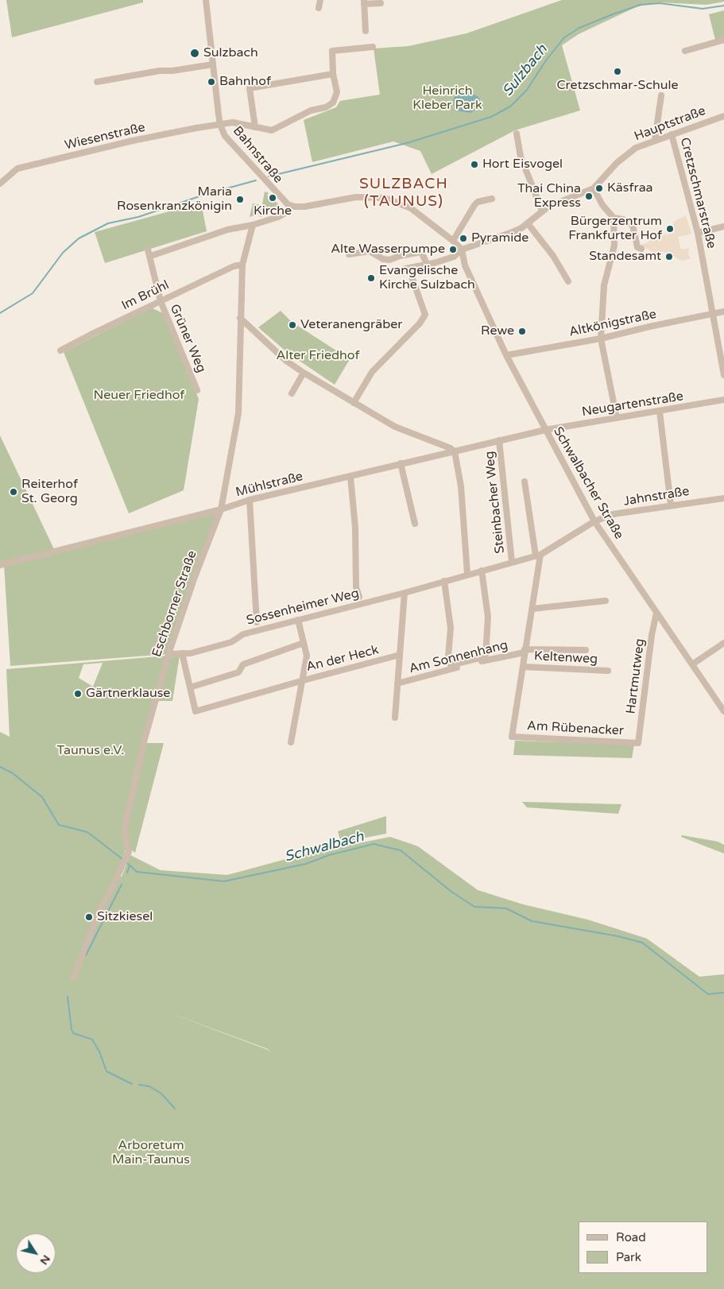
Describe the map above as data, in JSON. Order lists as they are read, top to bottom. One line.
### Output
{"streets":{"street":["Hauptstraße","Wiesenstraße","Bahnstraße","Cretzschmarstraße","Im Brühl","Altkönigstraße","Grüner Weg","Neugartenstraße","Schwalbacher Straße","Mühlstraße","Jahnstraße","Steinbacher Weg","Eschborner Straße","Sossenheimer Weg","Am Sonnenhang","Keltenweg","An der Heck","Hartmutweg","Am Rübenacker"]},"crossings":[["Hauptstraße","Cretzschmarstraße"],["Hauptstraße","Schwalbacher Straße"],["Wiesenstraße","Bahnstraße"],["Cretzschmarstraße","Altkönigstraße"],["Im Brühl","Grüner Weg"],["Im Brühl","Eschborner Straße"],["Altkönigstraße","Schwalbacher Straße"],["Neugartenstraße","Schwalbacher Straße"],["Neugartenstraße","Mühlstraße"],["Schwalbacher Straße","Mühlstraße"],["Schwalbacher Straße","Jahnstraße"],["Schwalbacher Straße","Sossenheimer Weg"],["Schwalbacher Straße","Hartmutweg"],["Mühlstraße","Steinbacher Weg"],["Mühlstraße","Eschborner Straße"],["Jahnstraße","Sossenheimer Weg"],["Steinbacher Weg","Sossenheimer Weg"],["Eschborner Straße","Sossenheimer Weg"],["Sossenheimer Weg","Keltenweg"],["Sossenheimer Weg","An der Heck"],["Am Sonnenhang","Keltenweg"],["Keltenweg","Am Rübenacker"],["Hartmutweg","Am Rübenacker"]],"districts":["SULZBACH (TAUNUS)"],"water":["Sulzbach","Schwalbach"],"parks":["Heinrich Kleber Park","Alter Friedhof","Neuer Friedhof","Taunus e.V.","Arboretum Main-Taunus"],"places":["Sulzbach","Cretzschmar-Schule","Bahnhof","Hort Eisvogel","Käsfraa","Thai China Express","Kirche","Maria Rosenkranzkönigin","Bürgerzentrum Frankfurter Hof","Pyramide","Alte Wasserpumpe","Standesamt","Evangelische Kirche Sulzbach","Veteranengräber","Rewe","Reiterhof St. Georg","Gärtnerklause","Sitzkiesel"],"legend":["Road","Park"],"north":"bottom right"}
